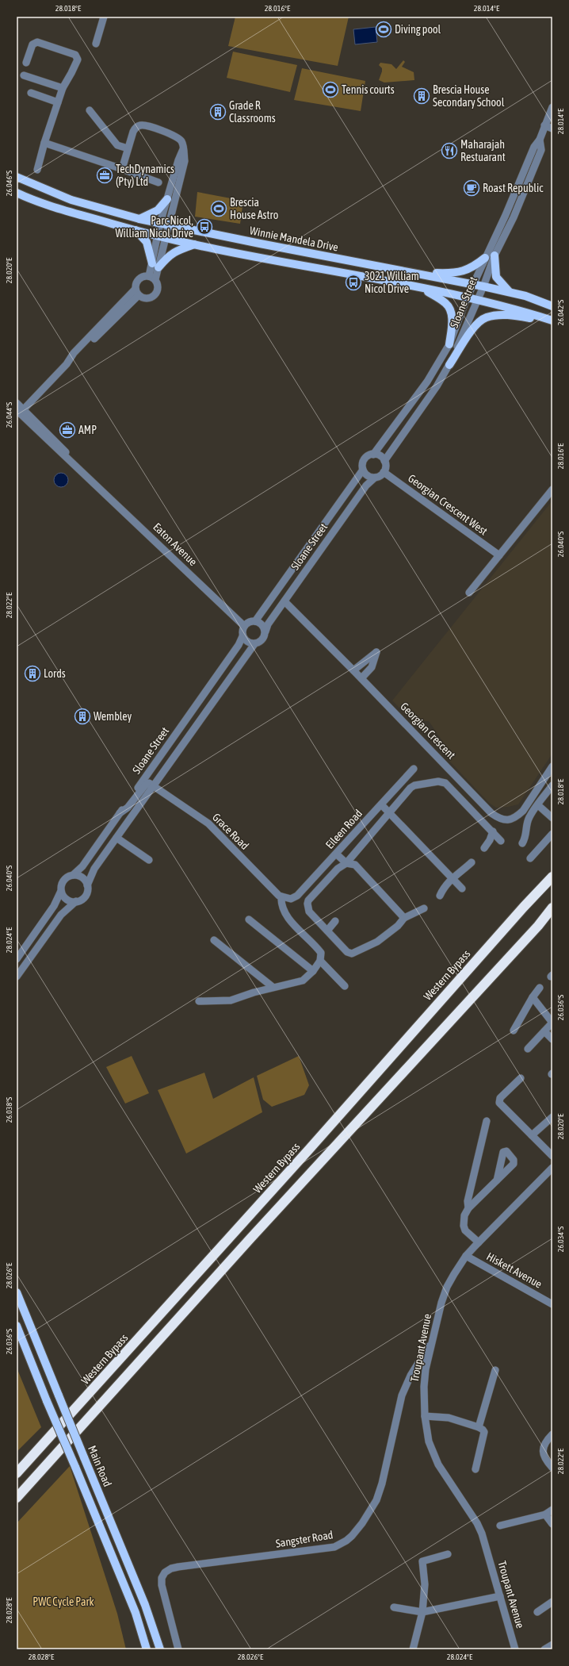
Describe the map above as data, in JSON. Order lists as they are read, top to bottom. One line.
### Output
{"streets":{"highway":["Western Bypass"],"main road":["Winnie Mandela Drive","Main Road"],"street":["Sloane Street","Georgian Crescent West","Eaton Avenue","Georgian Crescent","Eileen Road","Grace Road","Hiskett Avenue","Troupant Avenue","Sangster Road"]},"crossings":[["Winnie Mandela Drive","Sloane Street"],["Sloane Street","Georgian Crescent West"],["Sloane Street","Eaton Avenue"],["Sloane Street","Georgian Crescent"],["Sloane Street","Grace Road"],["Eileen Road","Grace Road"],["Hiskett Avenue","Troupant Avenue"],["Troupant Avenue","Sangster Road"]],"parks":["PWC Cycle Park"],"places":{"sports":["Diving pool","Tennis courts","Brescia House Astro"],"building":["Brescia House Secondary School","Grade R Classrooms","Lords","Wembley"],"restaurant":["Maharajah Restuarant"],"office":["TechDynamics (Pty) Ltd","AMP"],"cafe":["Roast Republic"],"bus stop":["Parc Nicol, William Nicol Drive","3021 William Nicol Drive"]},"coordinates":["28.018°E","28.016°E","28.014°E","26.046°S","28.020°E","26.042°S","26.044°S","26.040°S","28.022°E","28.024°E","26.036°S","26.038°S","26.034°S","28.026°E","28.028°E"]}
